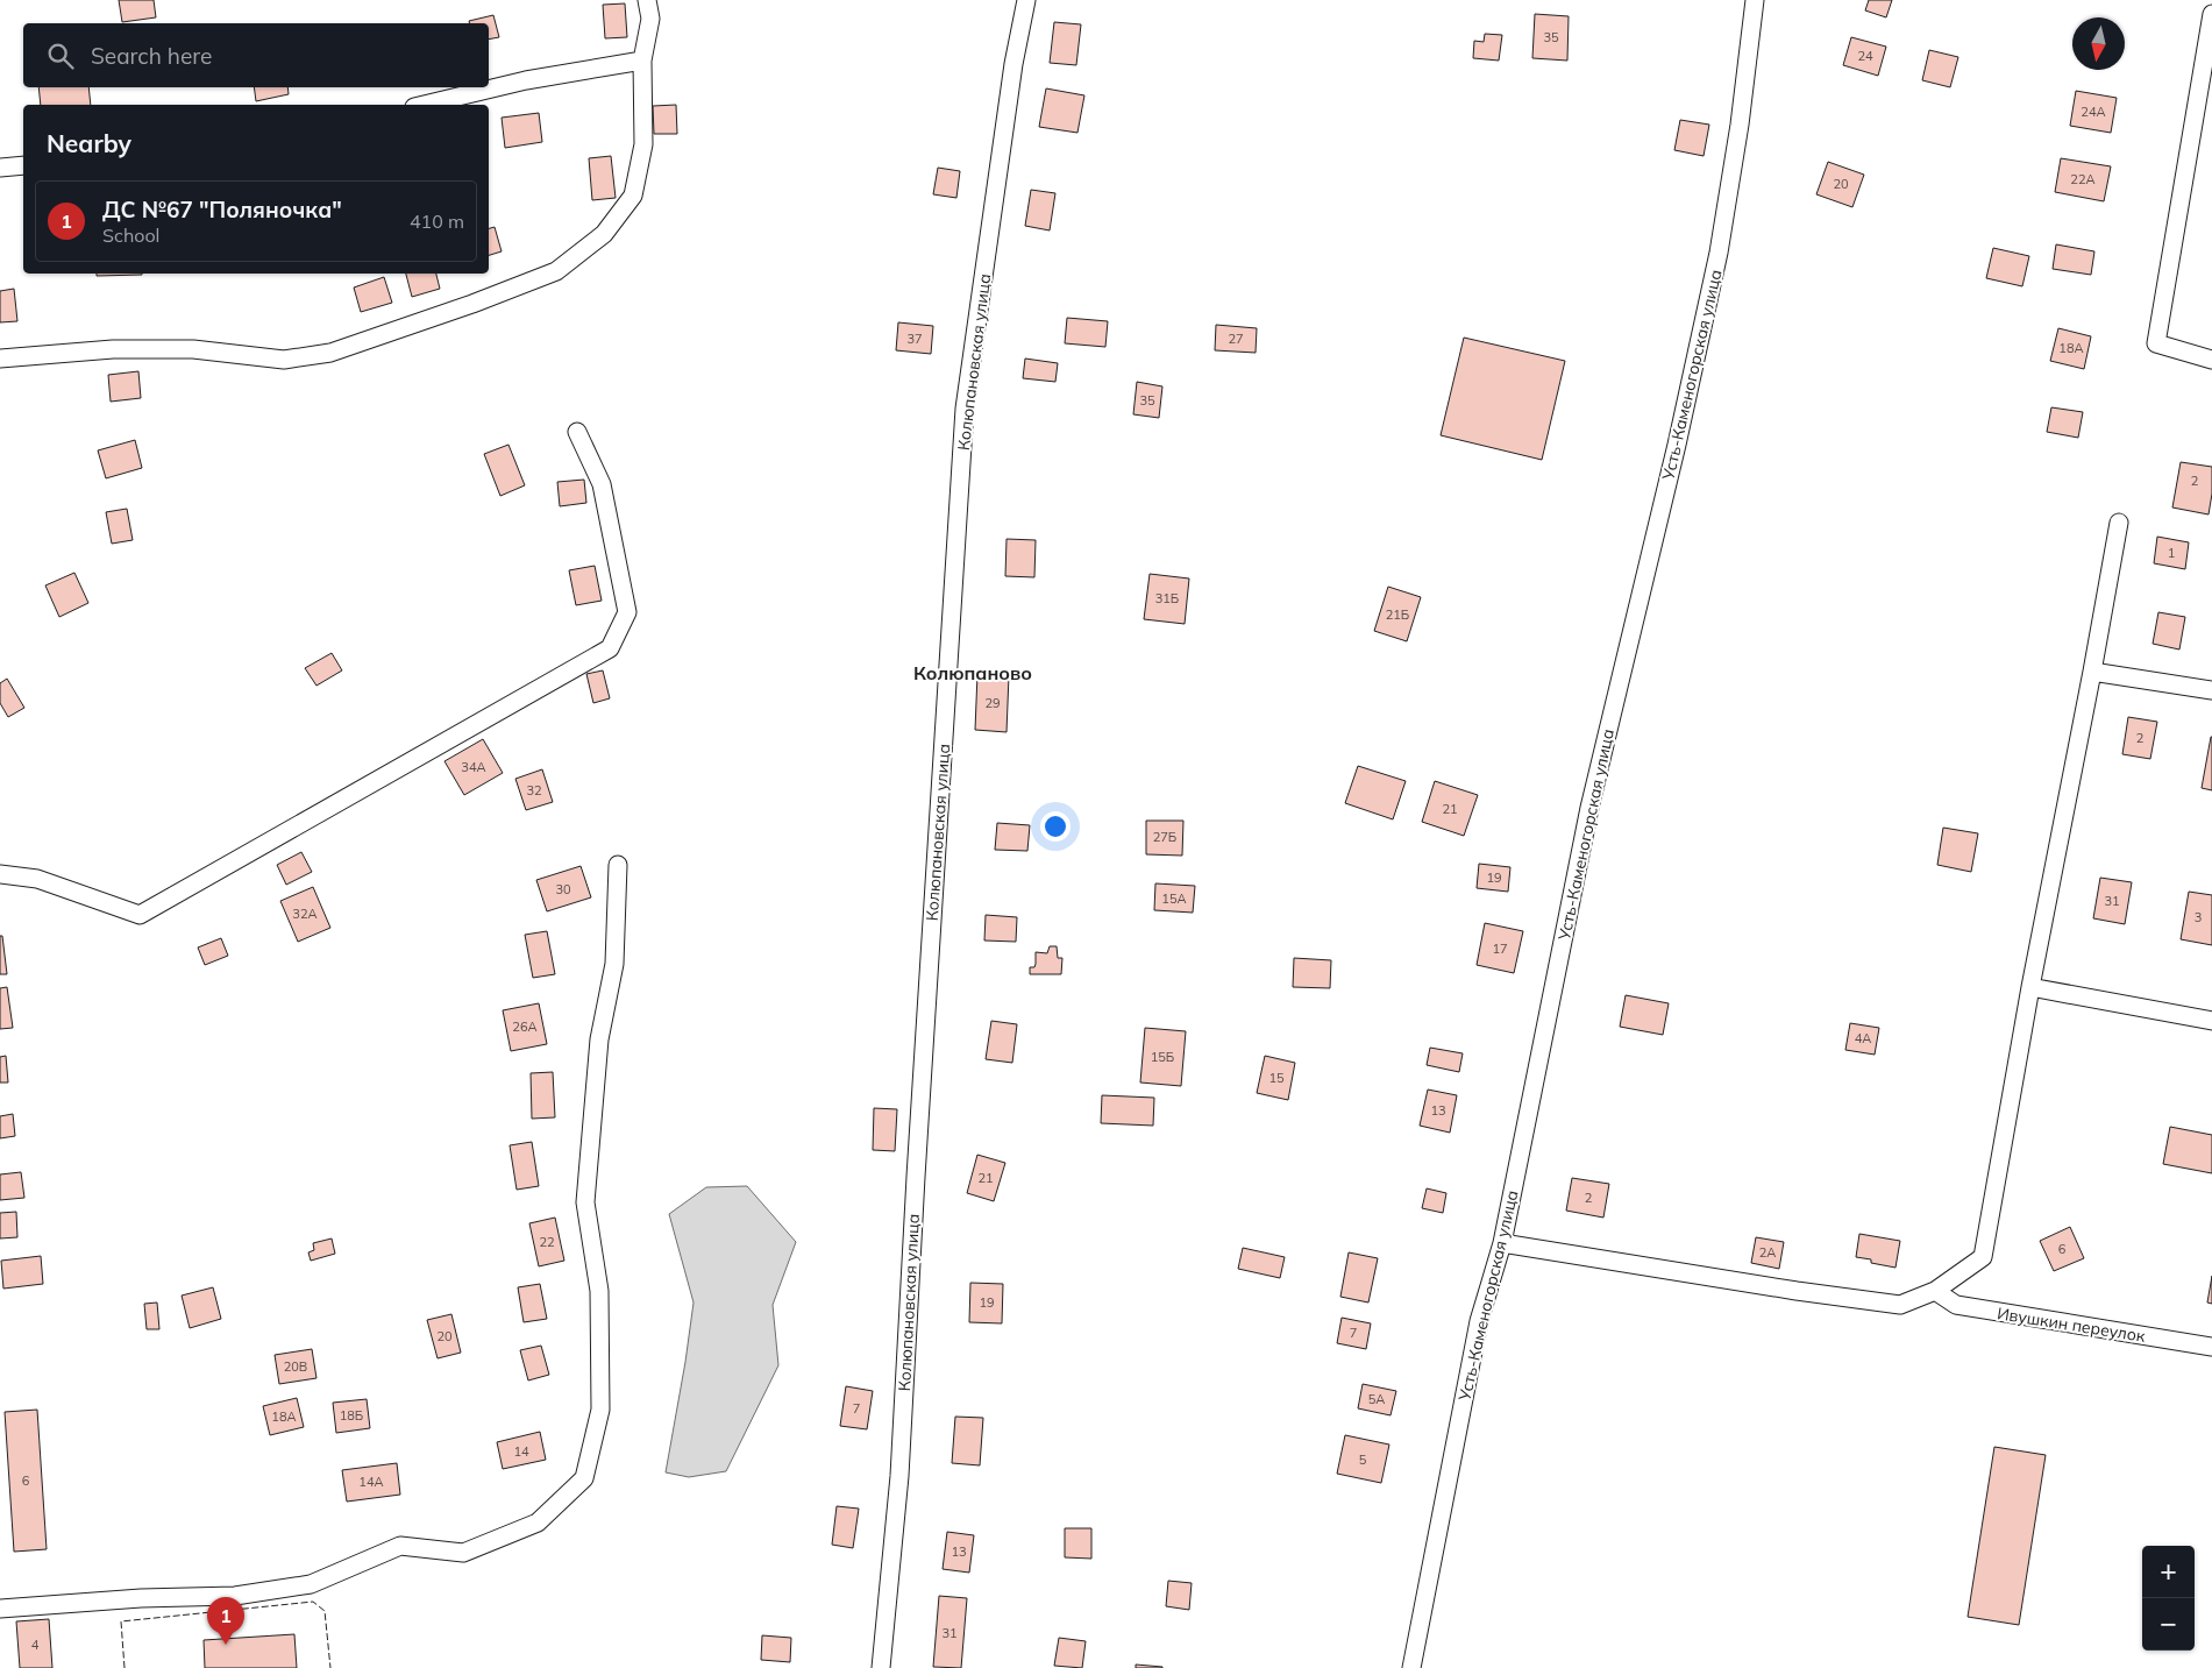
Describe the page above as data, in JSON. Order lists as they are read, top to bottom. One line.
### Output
{"streets":{"street":["Колюпановская улица","Усть-Каменогорская улица","Ивушкин переулок"]},"districts":["Колюпаново"],"house_numbers":["35","24","24А","22А","20","37","27","18А","35","2","1","31Б","21Б","29","2","34А","32","21","27Б","19","30","15А","31","32А","3","17","26А","4А","15Б","15","13","21","2","22","6","2А","19","7","20","20В","5А","7","18Б","18А","14","5","6","14А","13","31","4"],"north":"bottom","page":{"search":"Search here","heading":"Nearby","list":[{"mark":"1","name":"ДС №67 \"Поляночка\"","note":"School","value":"410 m"}],"map_buttons":["+","−"],"pins":"1"}}
